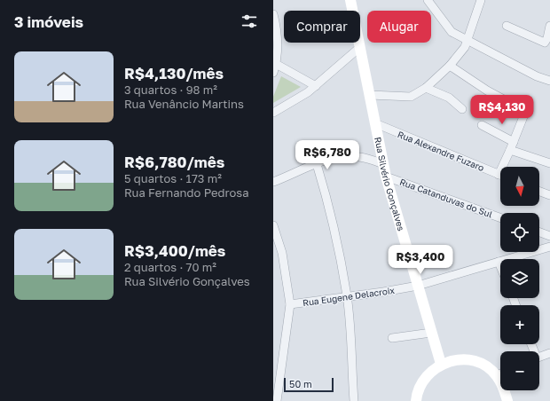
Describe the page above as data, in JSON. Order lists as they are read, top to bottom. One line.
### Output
{"streets":{"street":["Rua Alexandre Fuzaro","Rua Silvério Gonçalves","Rua Catanduvas do Sul","Rua Eugene Delacroix"]},"crossings":[["Rua Alexandre Fuzaro","Rua Silvério Gonçalves"],["Rua Silvério Gonçalves","Rua Catanduvas do Sul"],["Rua Silvério Gonçalves","Rua Eugene Delacroix"]],"scale_bar":"50 m","north":"bottom","page":{"heading":"3 imóveis","chip":["Comprar","Alugar"],"list":[{"name":"R$4,130/mês","note":"3 quartos · 98 m² · Rua Venâncio Martins"},{"name":"R$6,780/mês","note":"5 quartos · 173 m² · Rua Fernando Pedrosa"},{"name":"R$3,400/mês","note":"2 quartos · 70 m² · Rua Silvério Gonçalves"}],"price":["R$4,130","R$6,780","R$3,400"],"map_buttons":["+","−"],"scale":"50 m"}}
